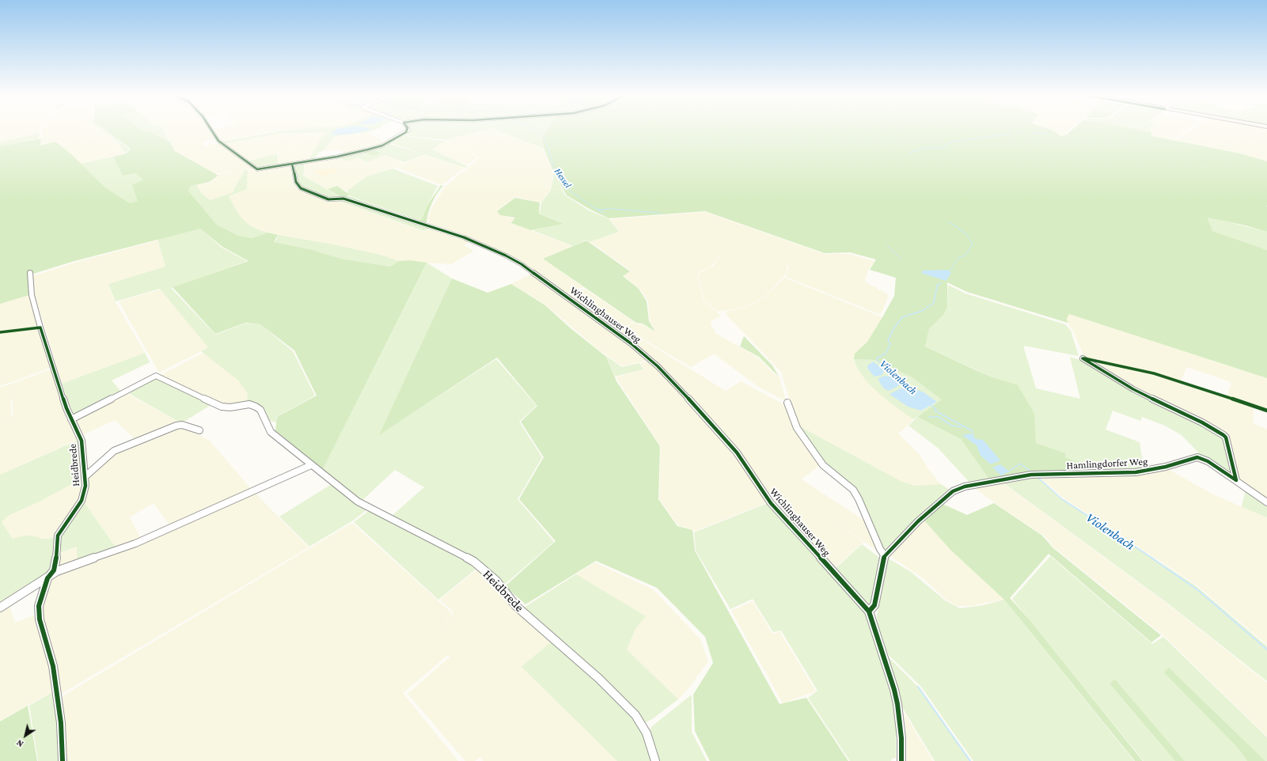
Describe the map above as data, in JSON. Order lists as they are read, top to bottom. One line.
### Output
{"streets":{"street":["Wichlinghauser Weg","Hamlingdorfer Weg","Heidbrede"]},"water":["Hessel","Violenbach"],"north":"bottom left"}
